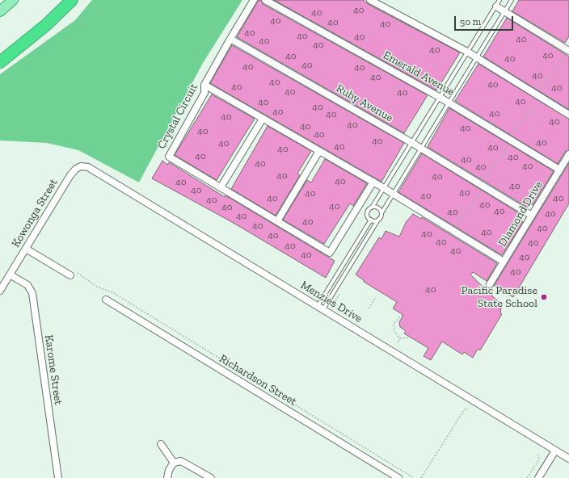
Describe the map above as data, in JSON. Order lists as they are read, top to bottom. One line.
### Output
{"streets":{"street":["Emerald Avenue","Ruby Avenue","Crystal Circuit","Kowonga Street","Diamond Drive","Menzies Drive","Karome Street","Richardson Street"]},"crossings":[["Emerald Avenue","Diamond Drive"],["Ruby Avenue","Diamond Drive"],["Crystal Circuit","Diamond Drive"],["Kowonga Street","Menzies Drive"],["Kowonga Street","Karome Street"]],"places":["Pacific Paradise State School"],"house_numbers":["40","40","40","40","40","40","40","40","40","40","40","40","40","40","40","40","40","40","40","40","40","40","40","40","40","40","40","40","40","40","40","40","40","40","40","40","40","40","40","40","40","40","40","40","40","40","40","40","40","40","40","40","40","40","40","40","40","40","40","40","40","40","40","40","40","40","40","40","40","40","40","40","40","40","40","40","40","40","40","40","40","40","40","40"],"scale_bar":"50 m"}
